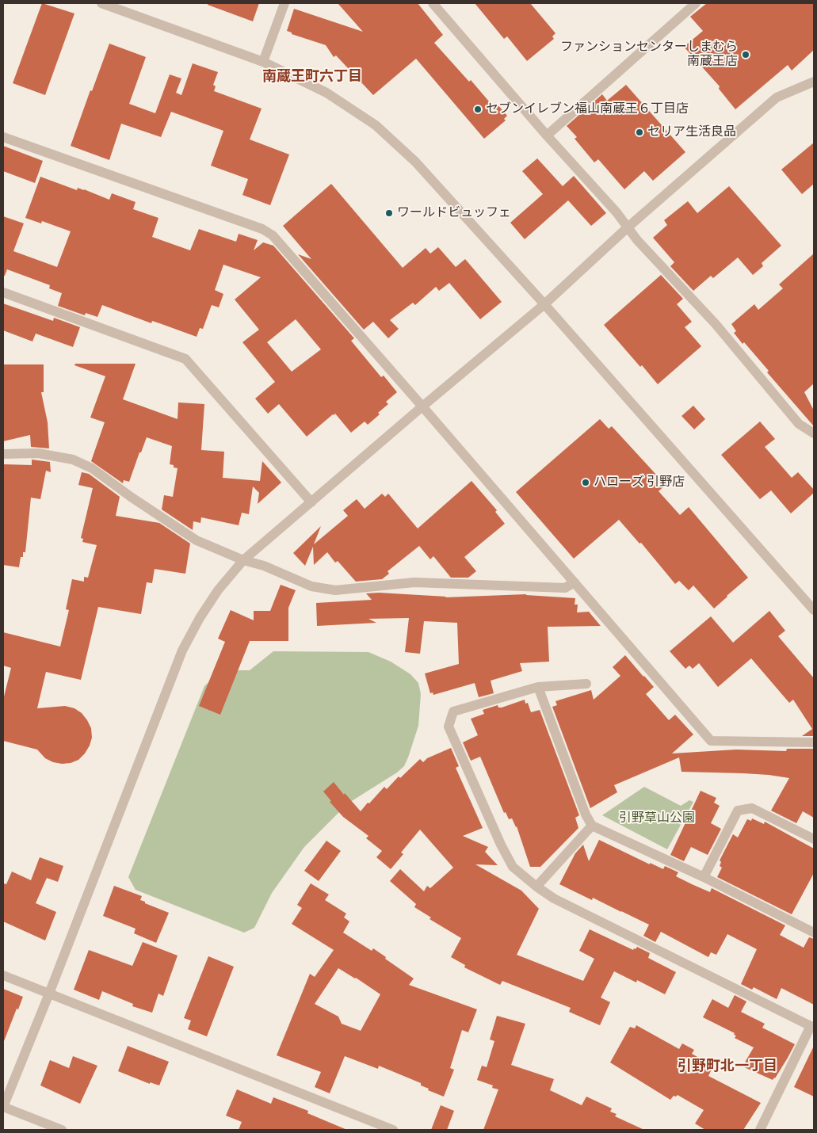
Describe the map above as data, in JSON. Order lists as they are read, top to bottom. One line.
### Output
{"districts":["南蔵王町六丁目","引野町北一丁目"],"parks":["引野草山公園"],"places":["ファンションセンターしまむら 南蔵王店","セブンイレブン福山南蔵王６丁目店","セリア生活良品","ワールドビュッフェ","ハローズ 引野店"]}
